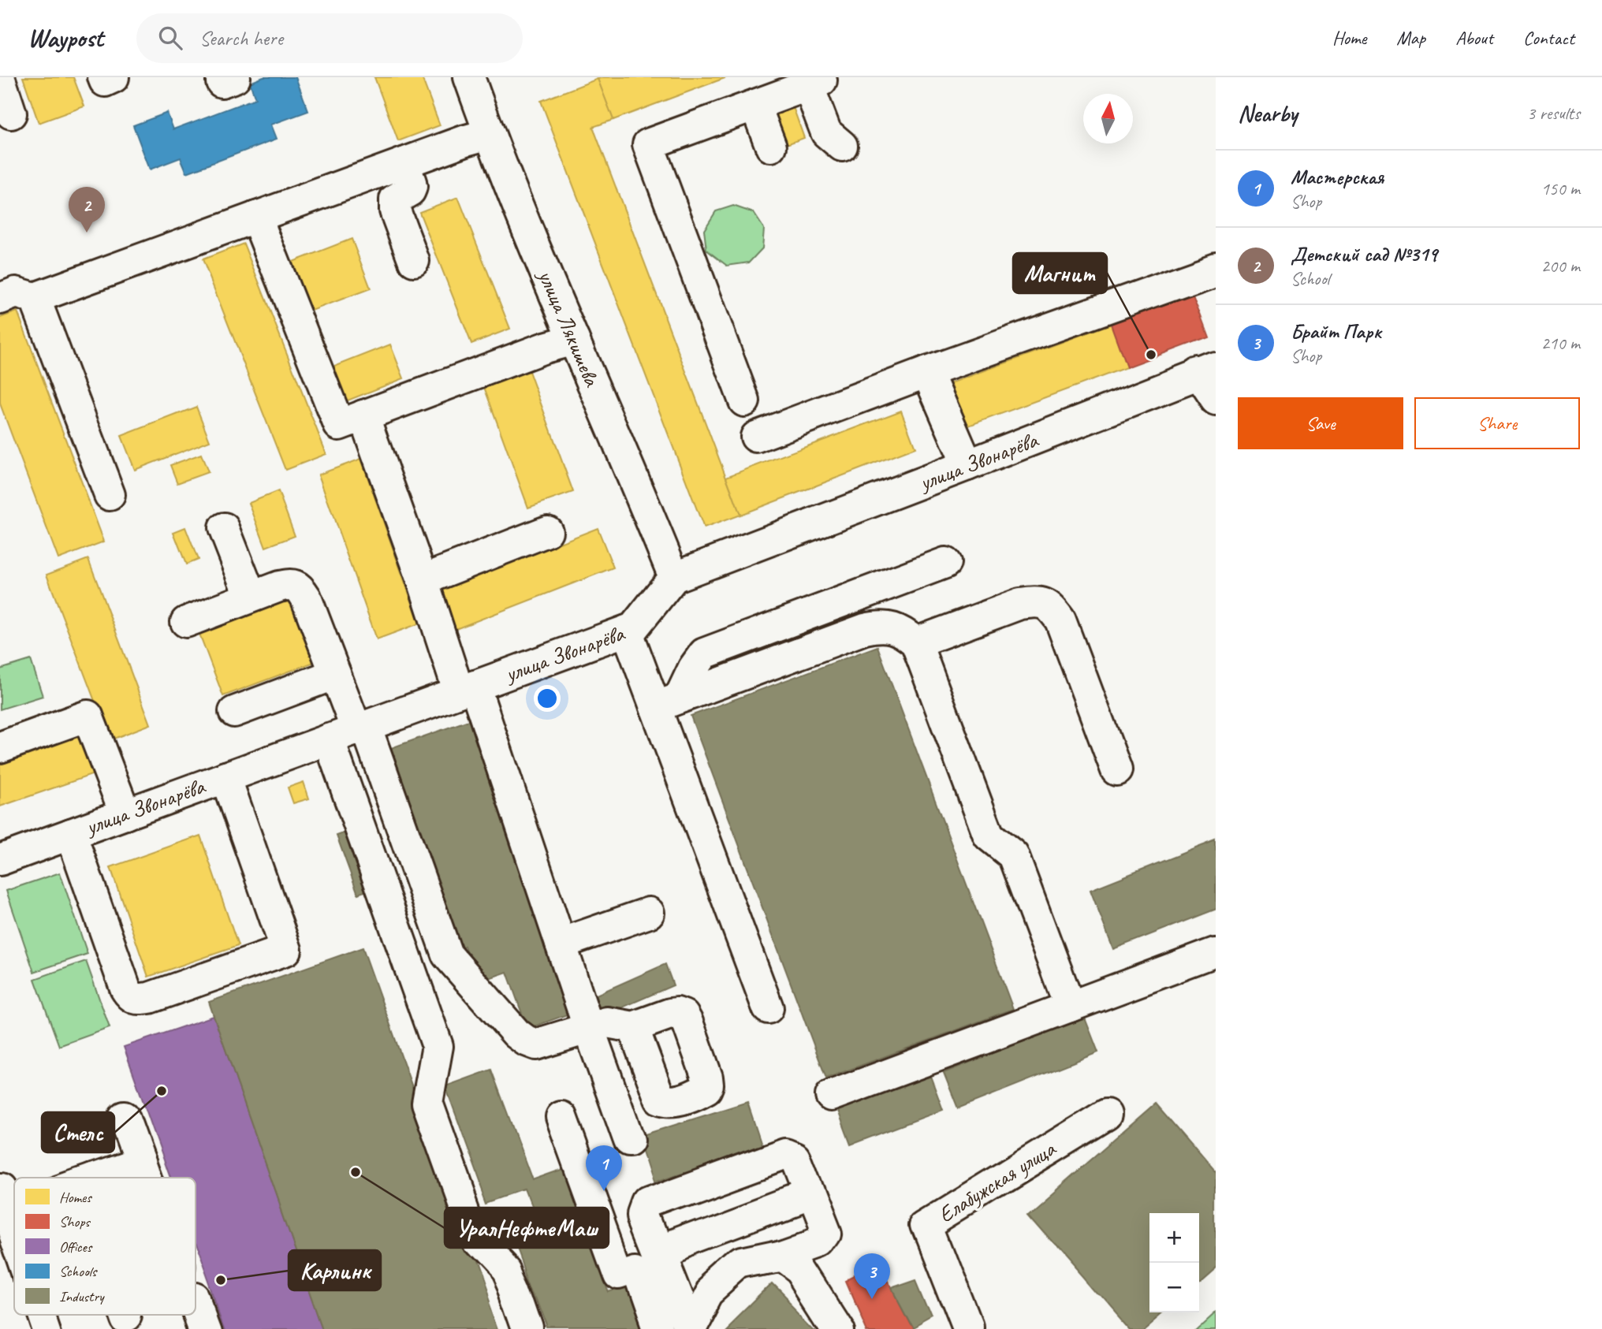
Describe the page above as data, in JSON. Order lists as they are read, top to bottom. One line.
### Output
{"streets":{"street":["улица Лякишева","улица Звонарёва","Елабужская улица"]},"crossings":[["улица Лякишева","улица Звонарёва"]],"places":["Магнит","Стелс","УралНефтеМаш","Карлинк"],"legend":["Homes","Shops","Offices","Schools","Industry"],"north":"top","page":{"header":"Waypost","search":"Search here","nav":["Home","Map","About","Contact"],"heading":["Nearby","3 results"],"list":[{"mark":"1","name":"Мастерская","note":"Shop","value":"150 m"},{"mark":"2","name":"Детский сад №319","note":"School","value":"200 m"},{"mark":"3","name":"Брайт Парк","note":"Shop","value":"210 m"}],"pins":["2","1","3"],"buttons":["Save","Share"],"map_buttons":["+","−"]}}
